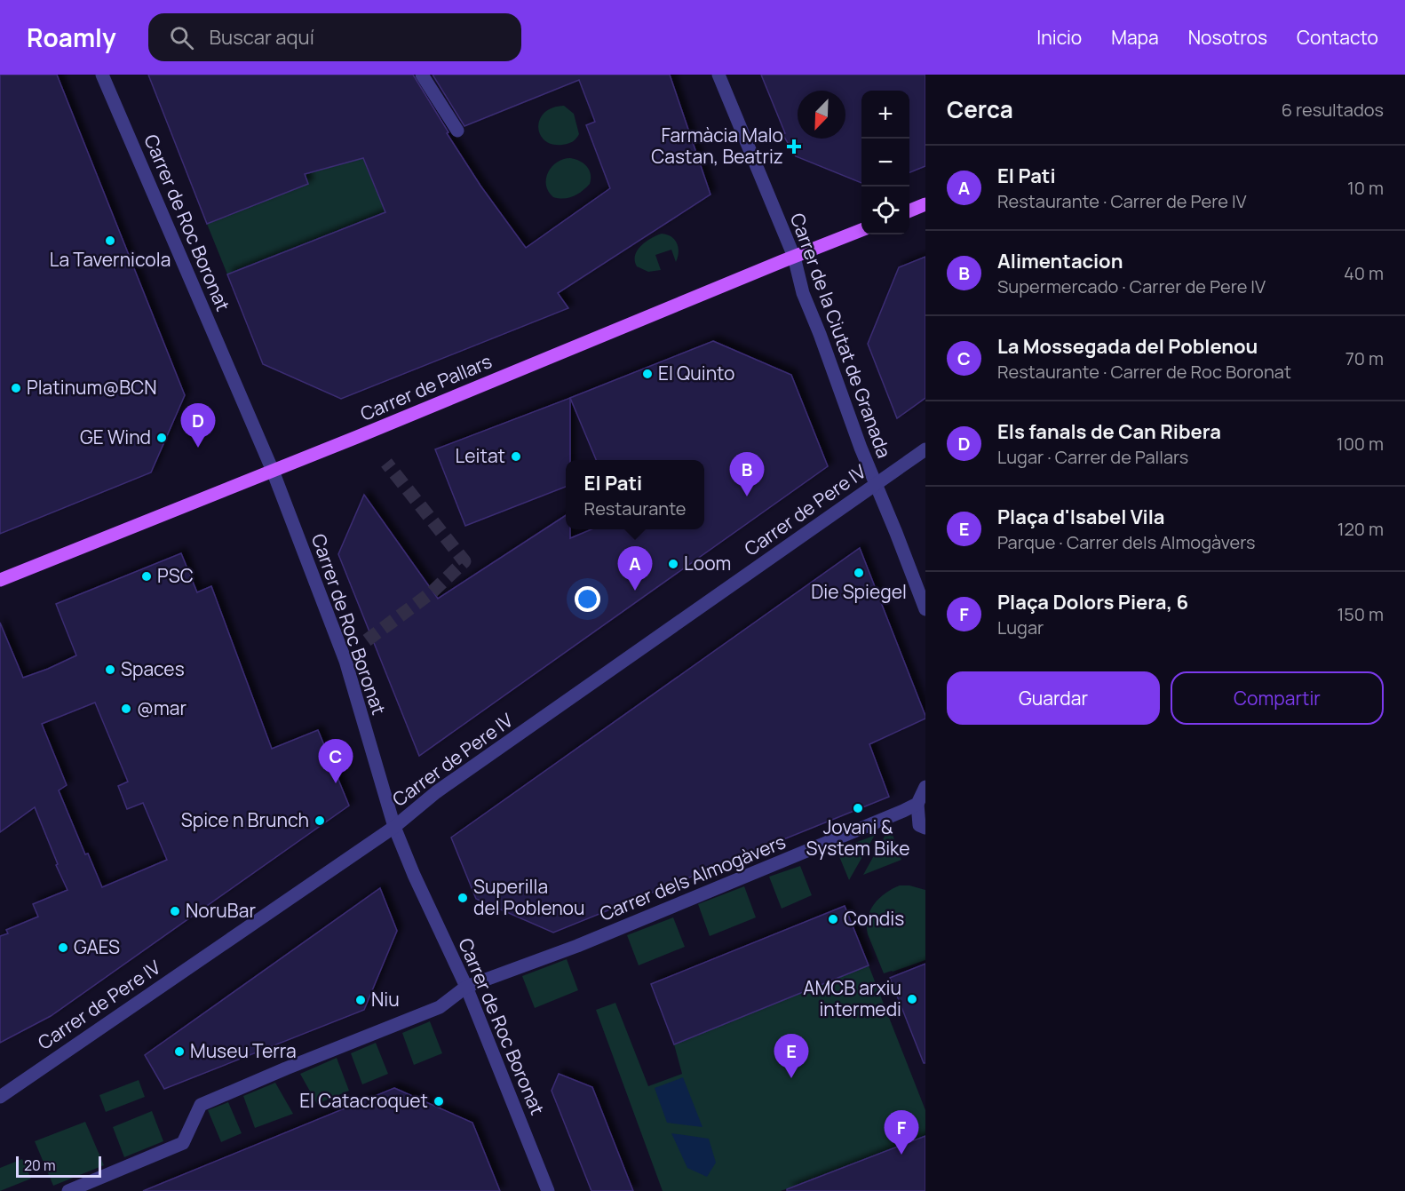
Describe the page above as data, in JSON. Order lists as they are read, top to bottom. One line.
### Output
{"streets":{"main road":["Carrer de Pallars"],"street":["Carrer de Roc Boronat","Carrer de la Ciutat de Granada","Carrer de Pere IV","Carrer dels Almogàvers"]},"crossings":[["Carrer de Roc Boronat","Carrer de Pallars"],["Carrer de Roc Boronat","Carrer de Pere IV"],["Carrer de Roc Boronat","Carrer dels Almogàvers"],["Carrer de la Ciutat de Granada","Carrer de Pallars"],["Carrer de la Ciutat de Granada","Carrer de Pere IV"]],"places":{"health":["Farmàcia Malo Castan, Beatriz"],"other":["La Tavernicola","El Quinto","Platinum@BCN","GE Wind","Leitat","Loom","Die Spiegel","PSC","Spaces","@mar","Jovani & System Bike","Spice n Brunch","Superilla del Poblenou","NoruBar","Condis","GAES","AMCB arxiu intermedi","Niu","Museu Terra","El Catacroquet"]},"scale_bar":"20 m","north":"bottom left","page":{"header":"Roamly","search":"Buscar aquí","nav":["Inicio","Mapa","Nosotros","Contacto"],"heading":["Cerca","6 resultados"],"map_buttons":["+","−"],"list":[{"mark":"A","name":"El Pati","note":"Restaurante · Carrer de Pere IV","value":"10 m"},{"mark":"B","name":"Alimentacion","note":"Supermercado · Carrer de Pere IV","value":"40 m"},{"mark":"C","name":"La Mossegada del Poblenou","note":"Restaurante · Carrer de Roc Boronat","value":"70 m"},{"mark":"D","name":"Els fanals de Can Ribera","note":"Lugar · Carrer de Pallars","value":"100 m"},{"mark":"E","name":"Plaça d'Isabel Vila","note":"Parque · Carrer dels Almogàvers","value":"120 m"},{"mark":"F","name":"Plaça Dolors Piera, 6","note":"Lugar","value":"150 m"}],"pins":["D","B","A","C","E","F"],"popup":["El Pati","Restaurante"],"buttons":["Guardar","Compartir"],"scale":"20 m"}}
